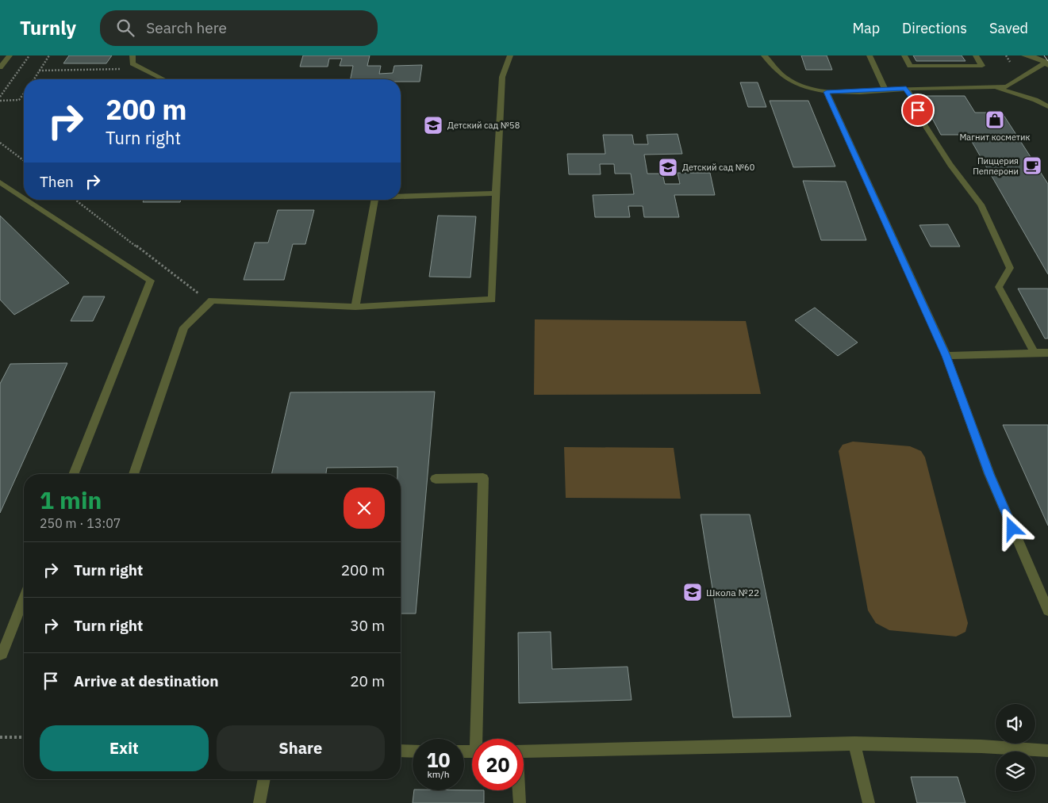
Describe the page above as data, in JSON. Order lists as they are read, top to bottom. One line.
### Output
{"places":{"shop":["Магнит косметик"],"school or university":["Детский сад №58","Детский сад №60","Школа №22"],"cafe":["Пиццерия Пепперони"]},"page":{"header":"Turnly","search":"Search here","nav":["Map","Directions","Saved"],"turn":["200 m","Turn right"],"then":"Then","heading":["1 min","250 m · 13:07"],"list":[{"name":"Turn right","value":"200 m"},{"name":"Turn right","value":"30 m"},{"name":"Arrive at destination","value":"20 m"}],"buttons":["Exit","Share"],"speed":"10 km/h","limit":"20"}}
